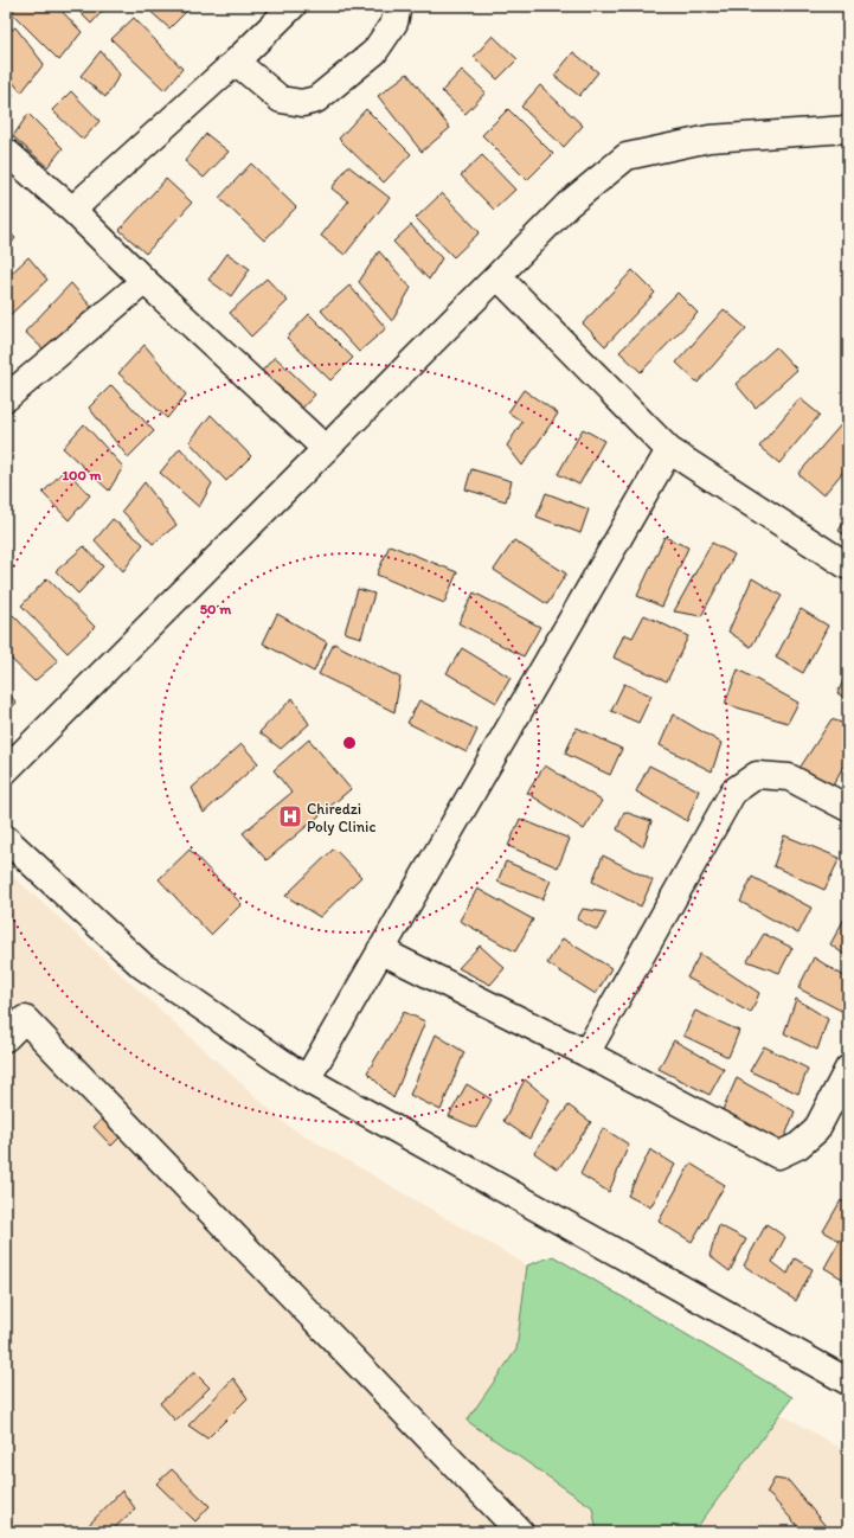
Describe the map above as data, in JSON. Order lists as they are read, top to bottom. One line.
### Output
{"places":{"hospital":["Chiredzi Poly Clinic"]},"rings":["100 m","50 m"]}
